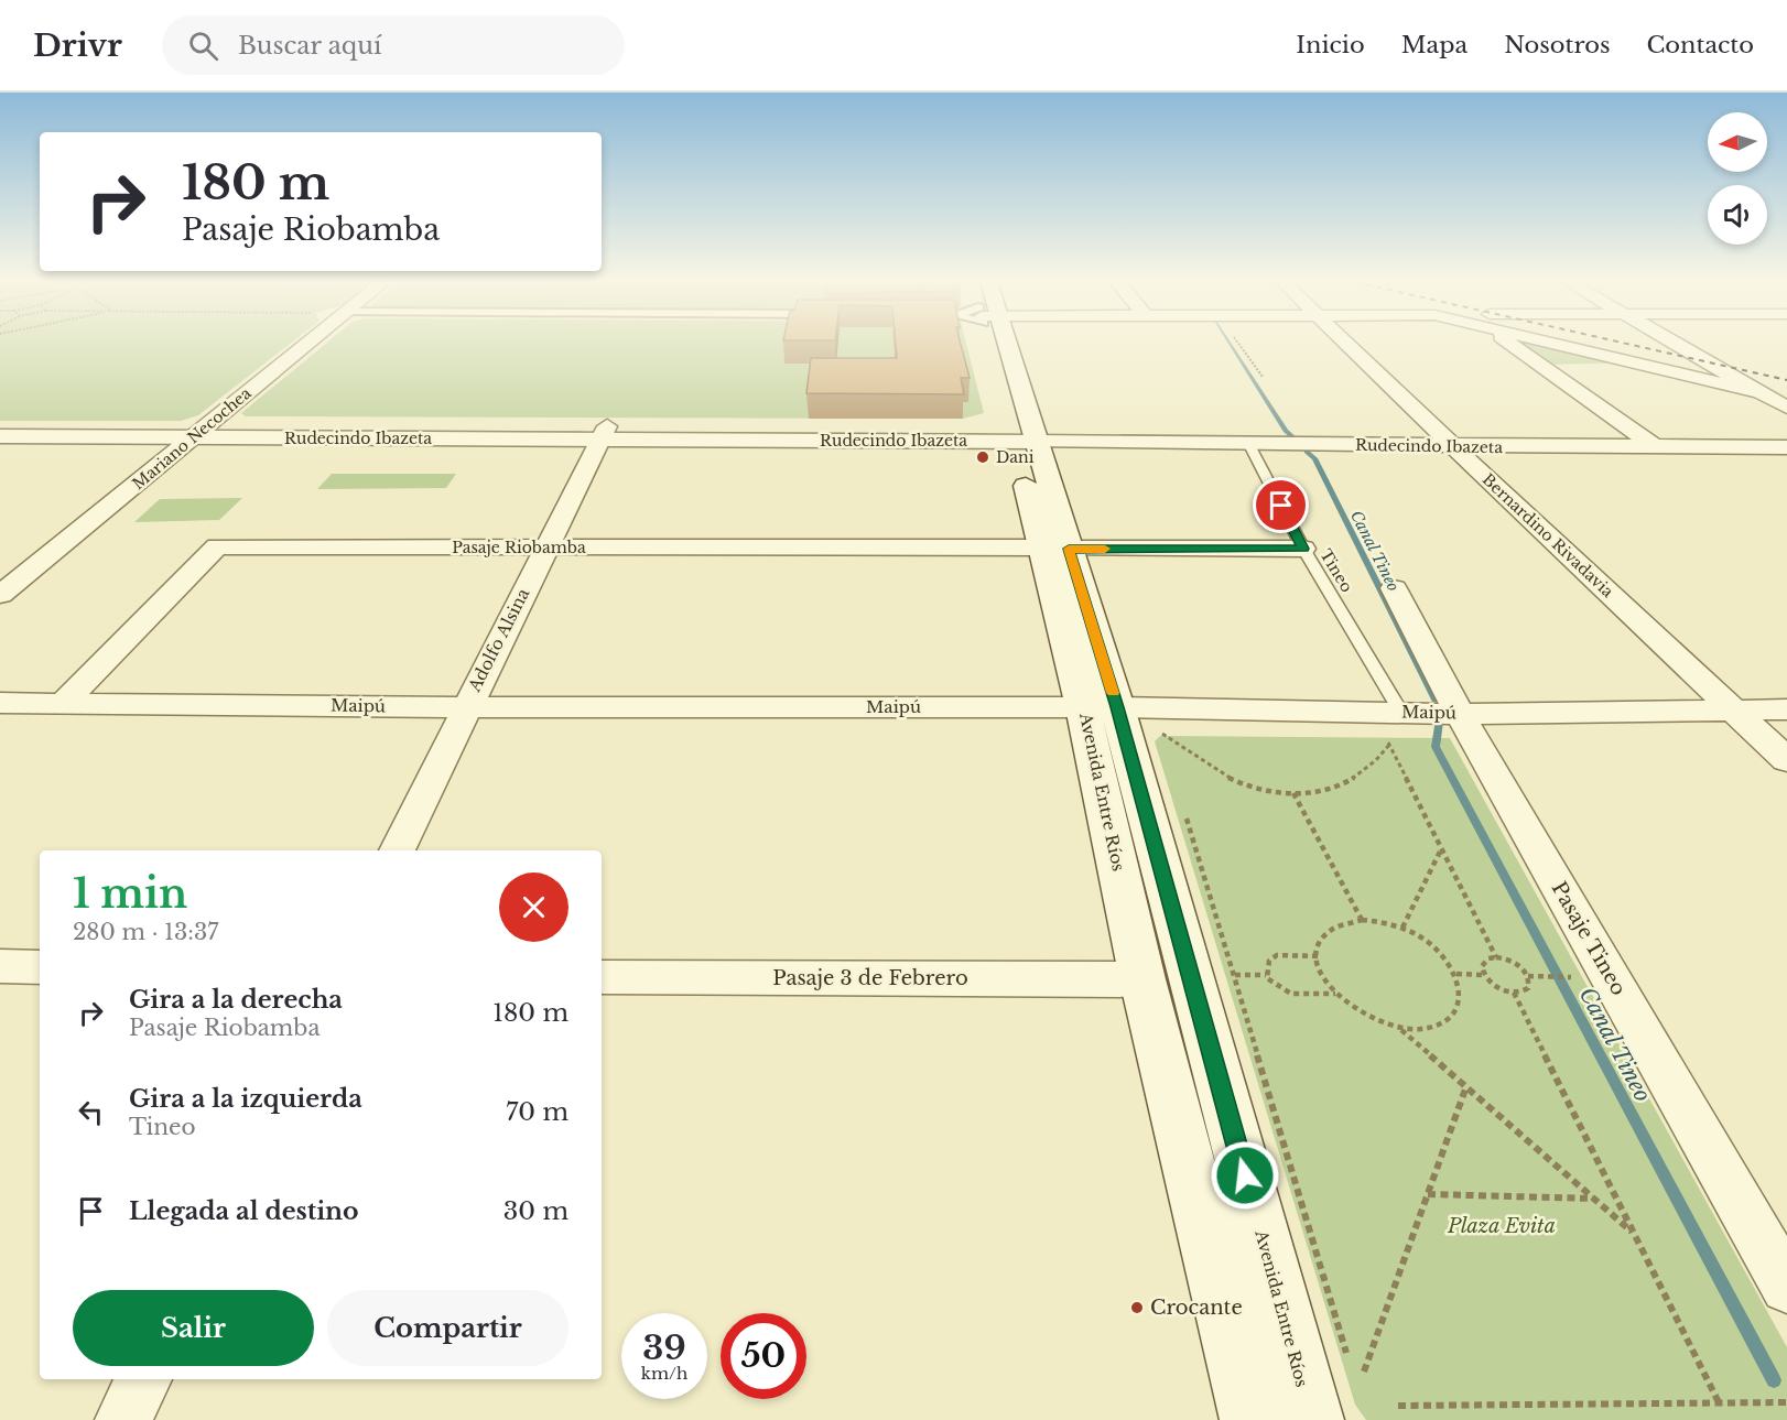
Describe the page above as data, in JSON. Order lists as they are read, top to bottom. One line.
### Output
{"streets":{"main road":["Rudecindo Ibazeta","Avenida Entre Ríos"],"street":["Mariano Necochea","Bernardino Rivadavia","Pasaje Riobamba","Adolfo Alsina","Maipú","Pasaje Tineo","Pasaje 3 de Febrero"],"lane":["Tineo"]},"crossings":[["Mariano Necochea","Rudecindo Ibazeta"],["Rudecindo Ibazeta","Bernardino Rivadavia"],["Rudecindo Ibazeta","Tineo"],["Rudecindo Ibazeta","Adolfo Alsina"],["Rudecindo Ibazeta","Avenida Entre Ríos"],["Bernardino Rivadavia","Maipú"],["Pasaje Riobamba","Tineo"],["Pasaje Riobamba","Adolfo Alsina"],["Pasaje Riobamba","Maipú"],["Pasaje Riobamba","Avenida Entre Ríos"],["Tineo","Maipú"],["Adolfo Alsina","Maipú"],["Maipú","Avenida Entre Ríos"],["Maipú","Pasaje Tineo"],["Avenida Entre Ríos","Pasaje 3 de Febrero"]],"water":["Canal Tineo"],"parks":["Plaza Evita"],"places":["Dani","Crocante"],"north":"left","page":{"header":"Drivr","search":"Buscar aquí","nav":["Inicio","Mapa","Nosotros","Contacto"],"turn":["180 m","Pasaje Riobamba"],"heading":["1 min","280 m · 13:37"],"list":[{"name":"Gira a la derecha","note":"Pasaje Riobamba","value":"180 m"},{"name":"Gira a la izquierda","note":"Tineo","value":"70 m"},{"name":"Llegada al destino","value":"30 m"}],"buttons":["Salir","Compartir"],"speed":"39 km/h","limit":"50"}}
